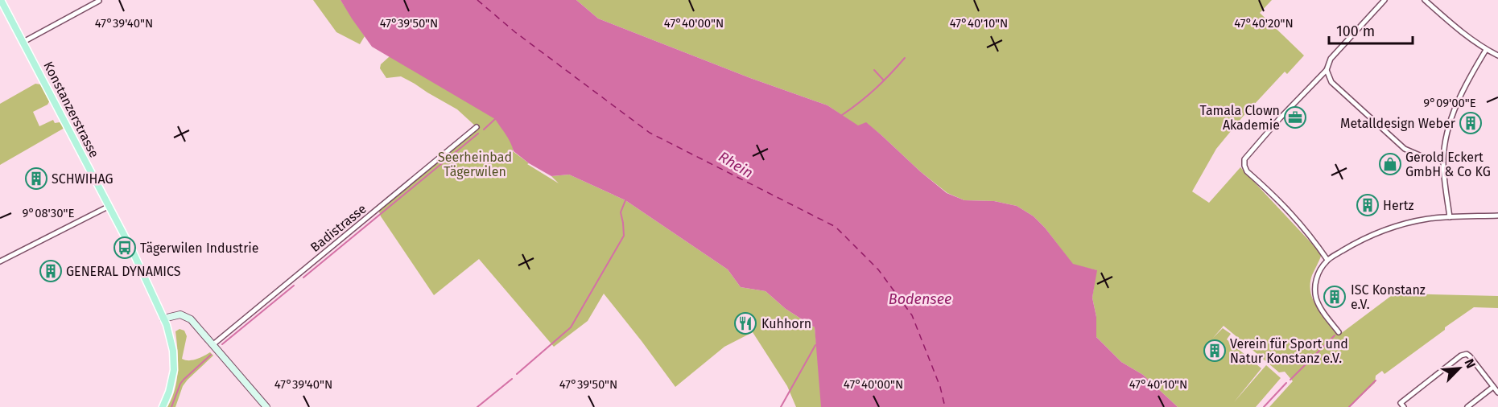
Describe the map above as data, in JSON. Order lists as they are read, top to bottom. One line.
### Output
{"streets":{"main road":["Konstanzerstrasse"],"street":["Badistrasse"]},"water":["Rhein","Bodensee"],"parks":["Seerheinbad Tägerwilen"],"places":{"office":["Tamala Clown Akademie"],"building":["Metalldesign Weber","SCHWIHAG","Hertz","GENERAL DYNAMICS","ISC Konstanz e.V.","Verein für Sport und Natur Konstanz e.V."],"shop":["Gerold Eckert GmbH & Co KG"],"bus stop":["Tägerwilen Industrie"],"restaurant":["Kuhhorn"]},"scale_bar":"100 m","north":"top right","coordinates":["47°39'40\"N","47°39'50\"N","47°40'00\"N","47°40'10\"N","47°40'20\"N","9°09'00\"E","9°08'30\"E"]}
